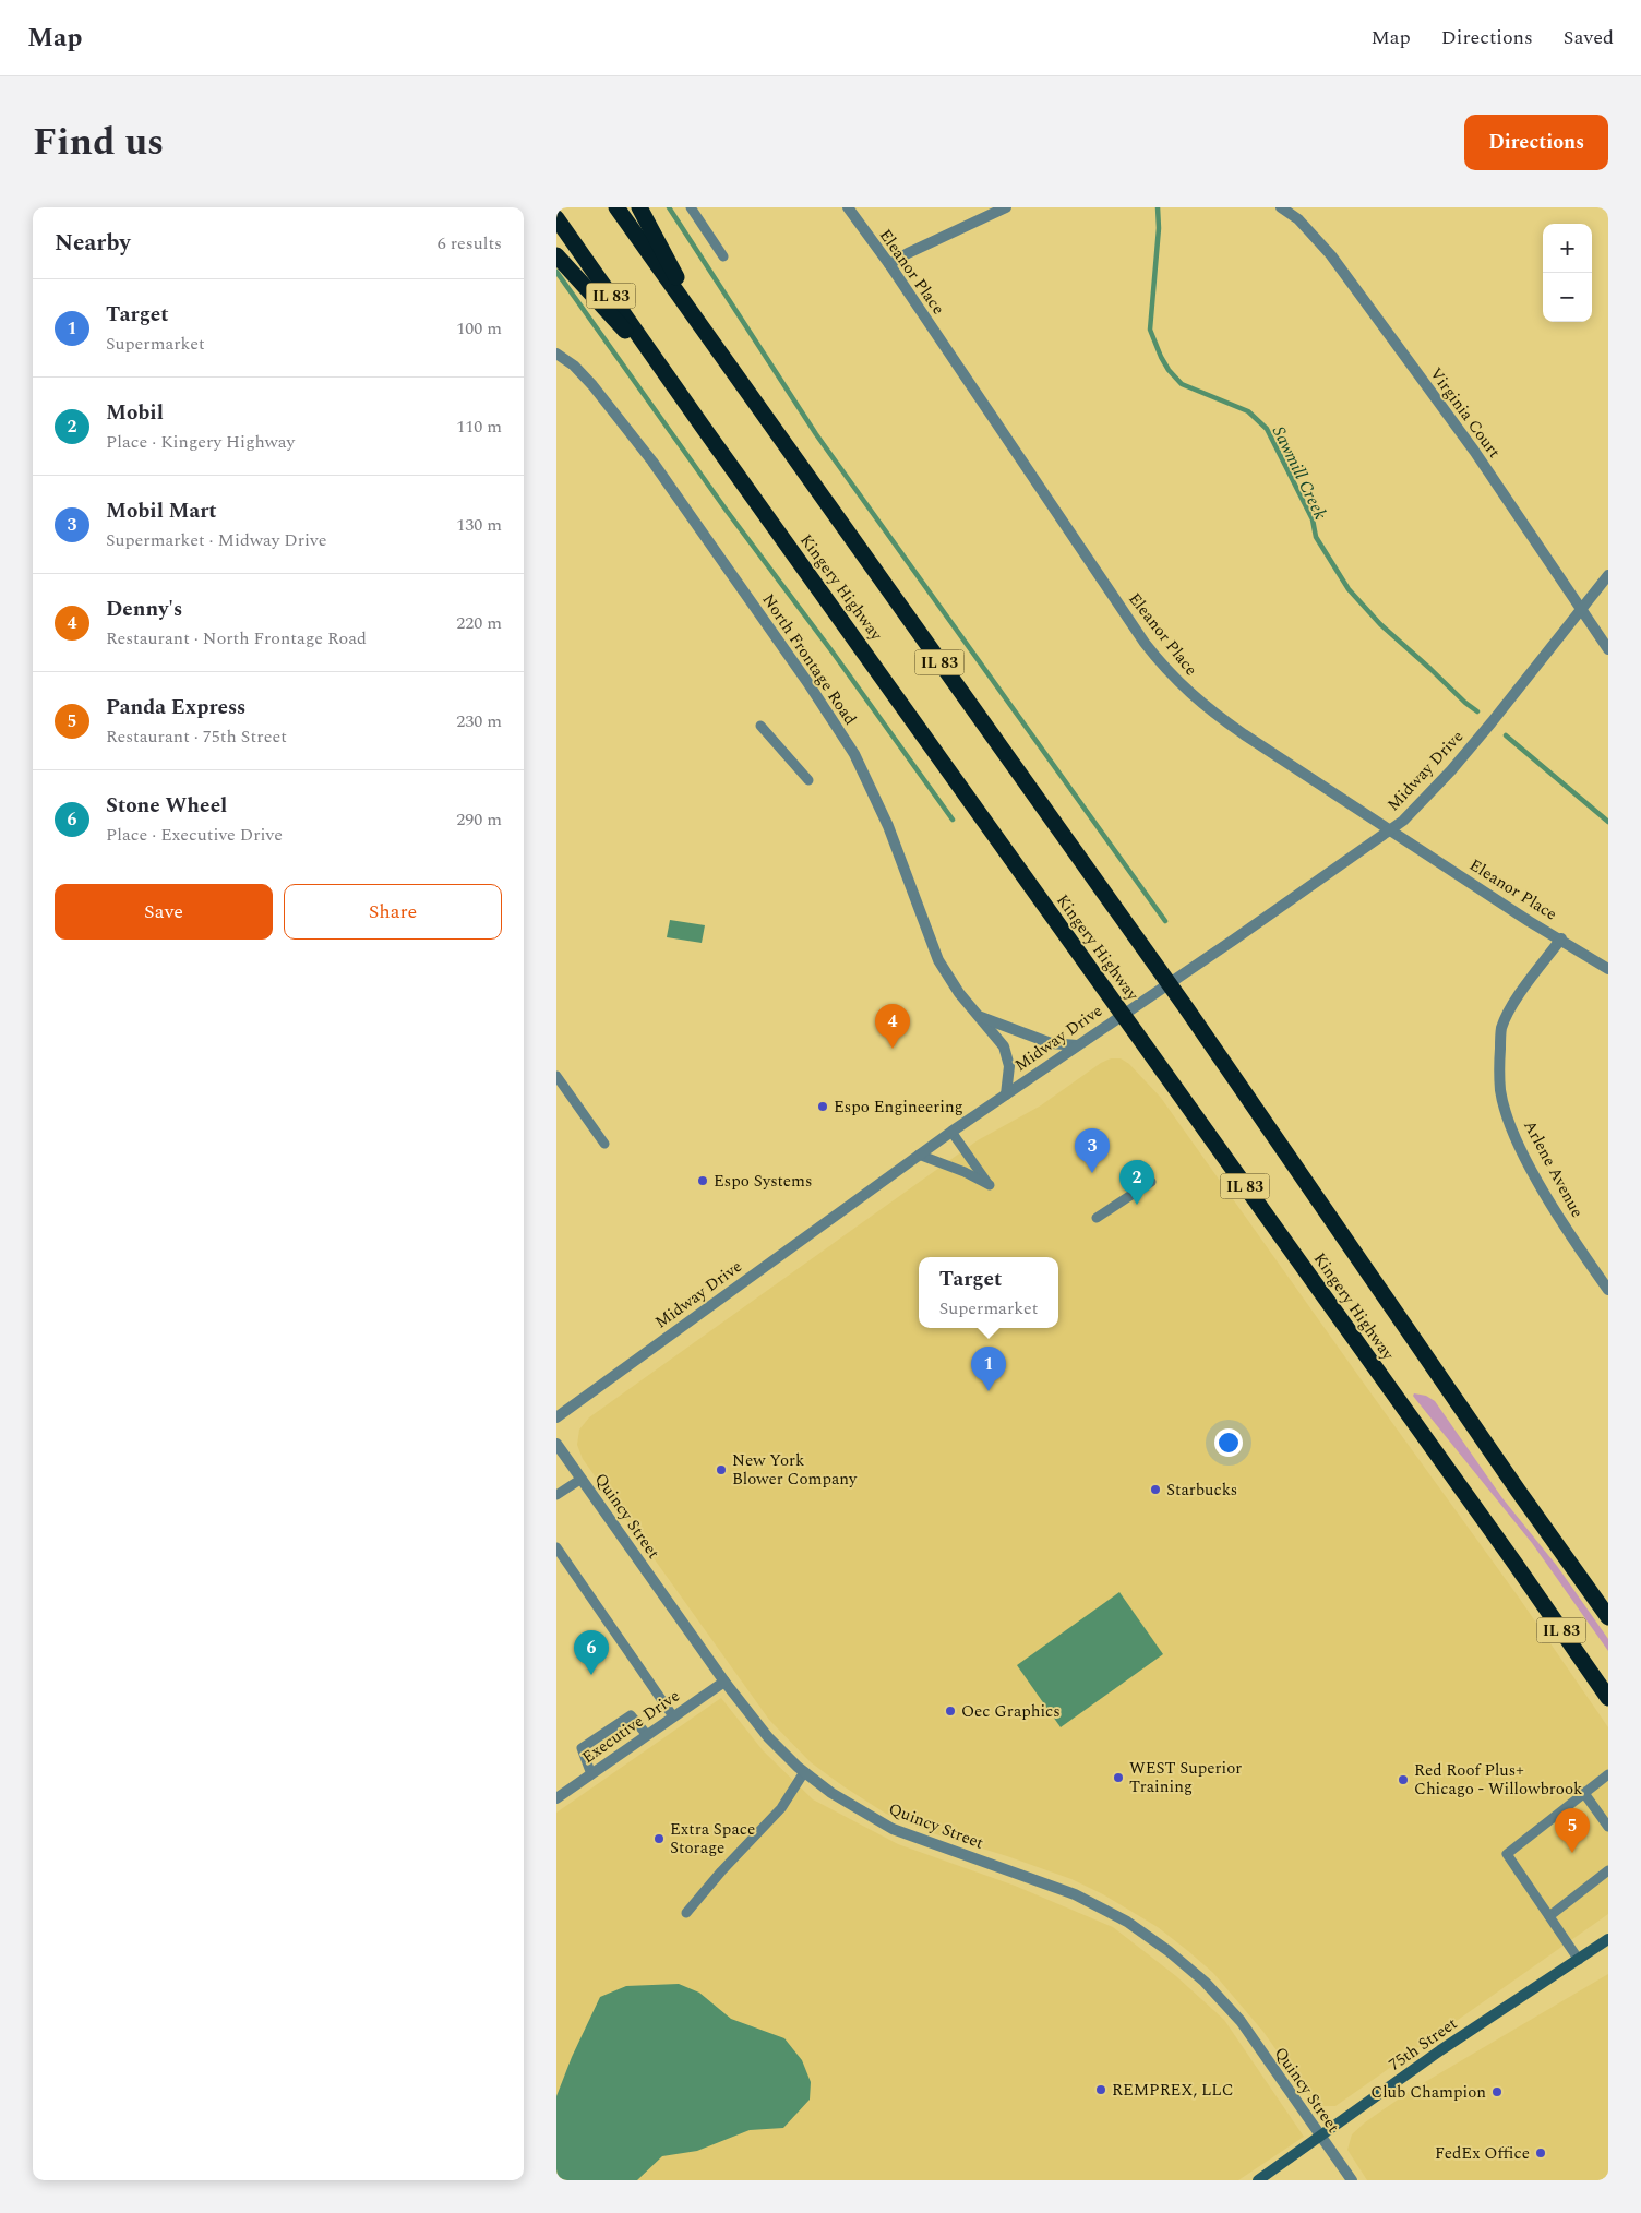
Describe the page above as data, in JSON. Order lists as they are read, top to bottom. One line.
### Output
{"streets":{"highway":["IL 83","Kingery Highway"],"street":["Eleanor Place","Virginia Court","North Frontage Road","Midway Drive","Arlene Avenue","Quincy Street","Executive Drive","75th Street"]},"crossings":[["Eleanor Place","Midway Drive"],["Eleanor Place","Arlene Avenue"],["Virginia Court","Midway Drive"],["Kingery Highway","Midway Drive"],["North Frontage Road","Midway Drive"],["Quincy Street","Executive Drive"],["Quincy Street","75th Street"]],"water":["Sawmill Creek"],"places":["Espo Engineering","Espo Systems","New York Blower Company","Starbucks","Oec Graphics","WEST Superior Training","Red Roof Plus+ Chicago - Willowbrook","Extra Space Storage","REMPREX, LLC","Club Champion","FedEx Office"],"page":{"header":"Map","nav":["Map","Directions","Saved"],"title":"Find us","buttons":["Directions",["Save","Share"]],"heading":["Nearby","6 results"],"map_buttons":["+","−"],"list":[{"mark":"1","name":"Target","note":"Supermarket","value":"100 m"},{"mark":"2","name":"Mobil","note":"Place · Kingery Highway","value":"110 m"},{"mark":"3","name":"Mobil Mart","note":"Supermarket · Midway Drive","value":"130 m"},{"mark":"4","name":"Denny's","note":"Restaurant · North Frontage Road","value":"220 m"},{"mark":"5","name":"Panda Express","note":"Restaurant · 75th Street","value":"230 m"},{"mark":"6","name":"Stone Wheel","note":"Place · Executive Drive","value":"290 m"}],"pins":["4","3","2","1","6","5"],"popup":["Target","Supermarket"]}}
